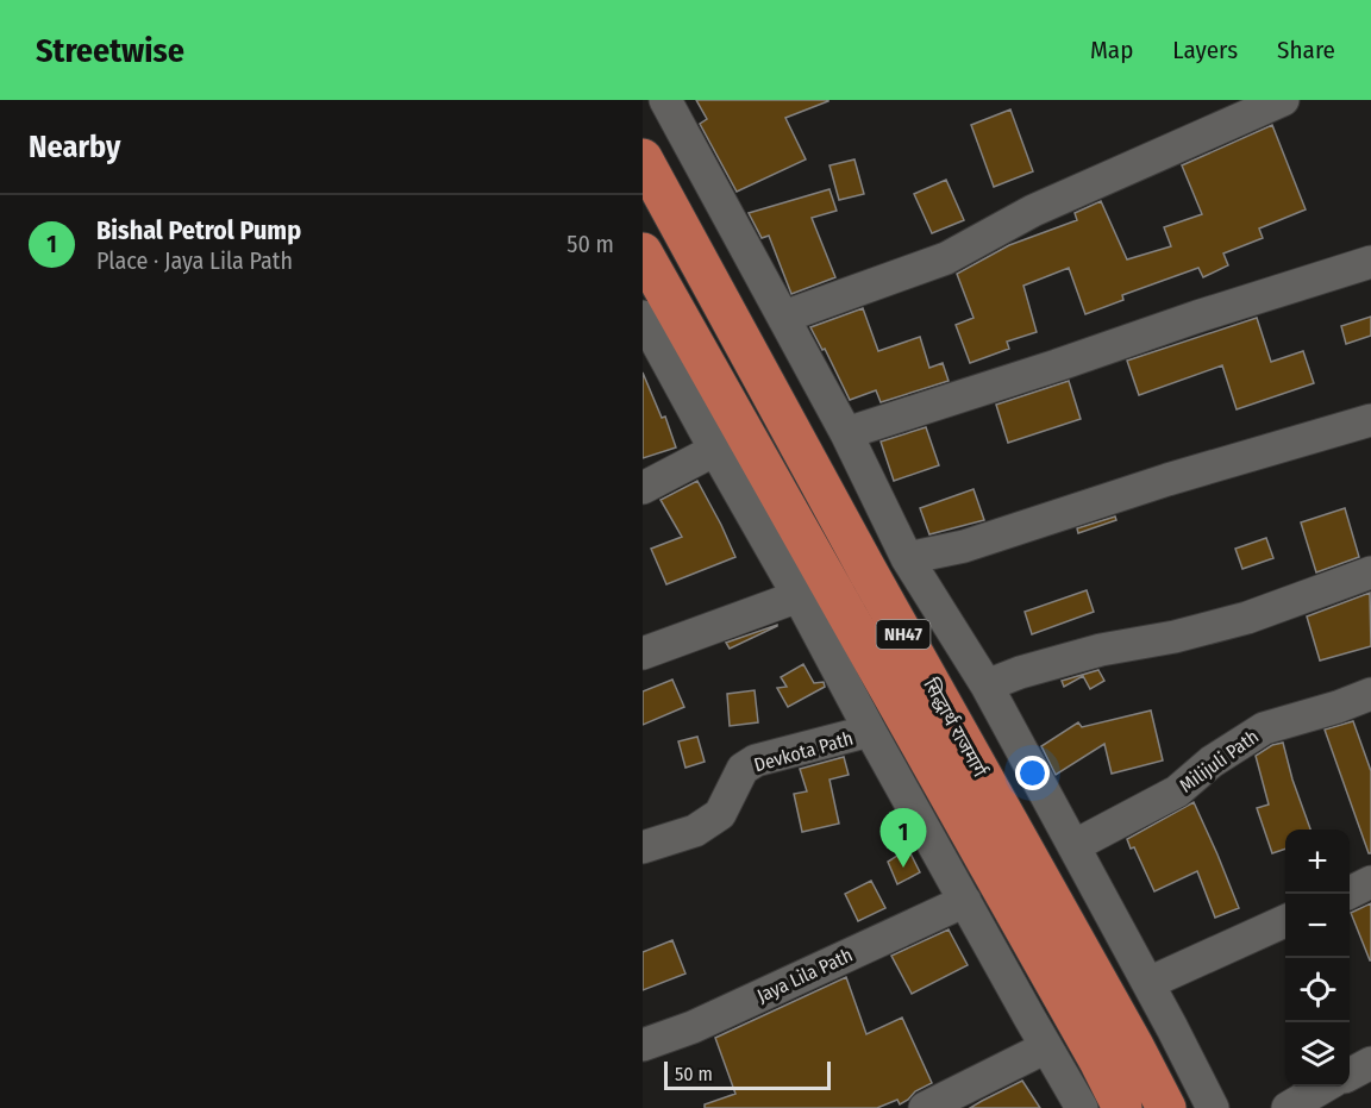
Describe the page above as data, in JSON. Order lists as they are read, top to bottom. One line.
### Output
{"streets":{"highway":["NH47","सिद्धार्थ राजमार्ग"],"street":["Devkota Path","Milijuli Path","Jaya Lila Path"]},"scale_bar":"50 m","page":{"header":"Streetwise","nav":["Map","Layers","Share"],"heading":"Nearby","list":[{"mark":"1","name":"Bishal Petrol Pump","note":"Place · Jaya Lila Path","value":"50 m"}],"pins":"1","map_buttons":["+","−"],"scale":"50 m"}}
